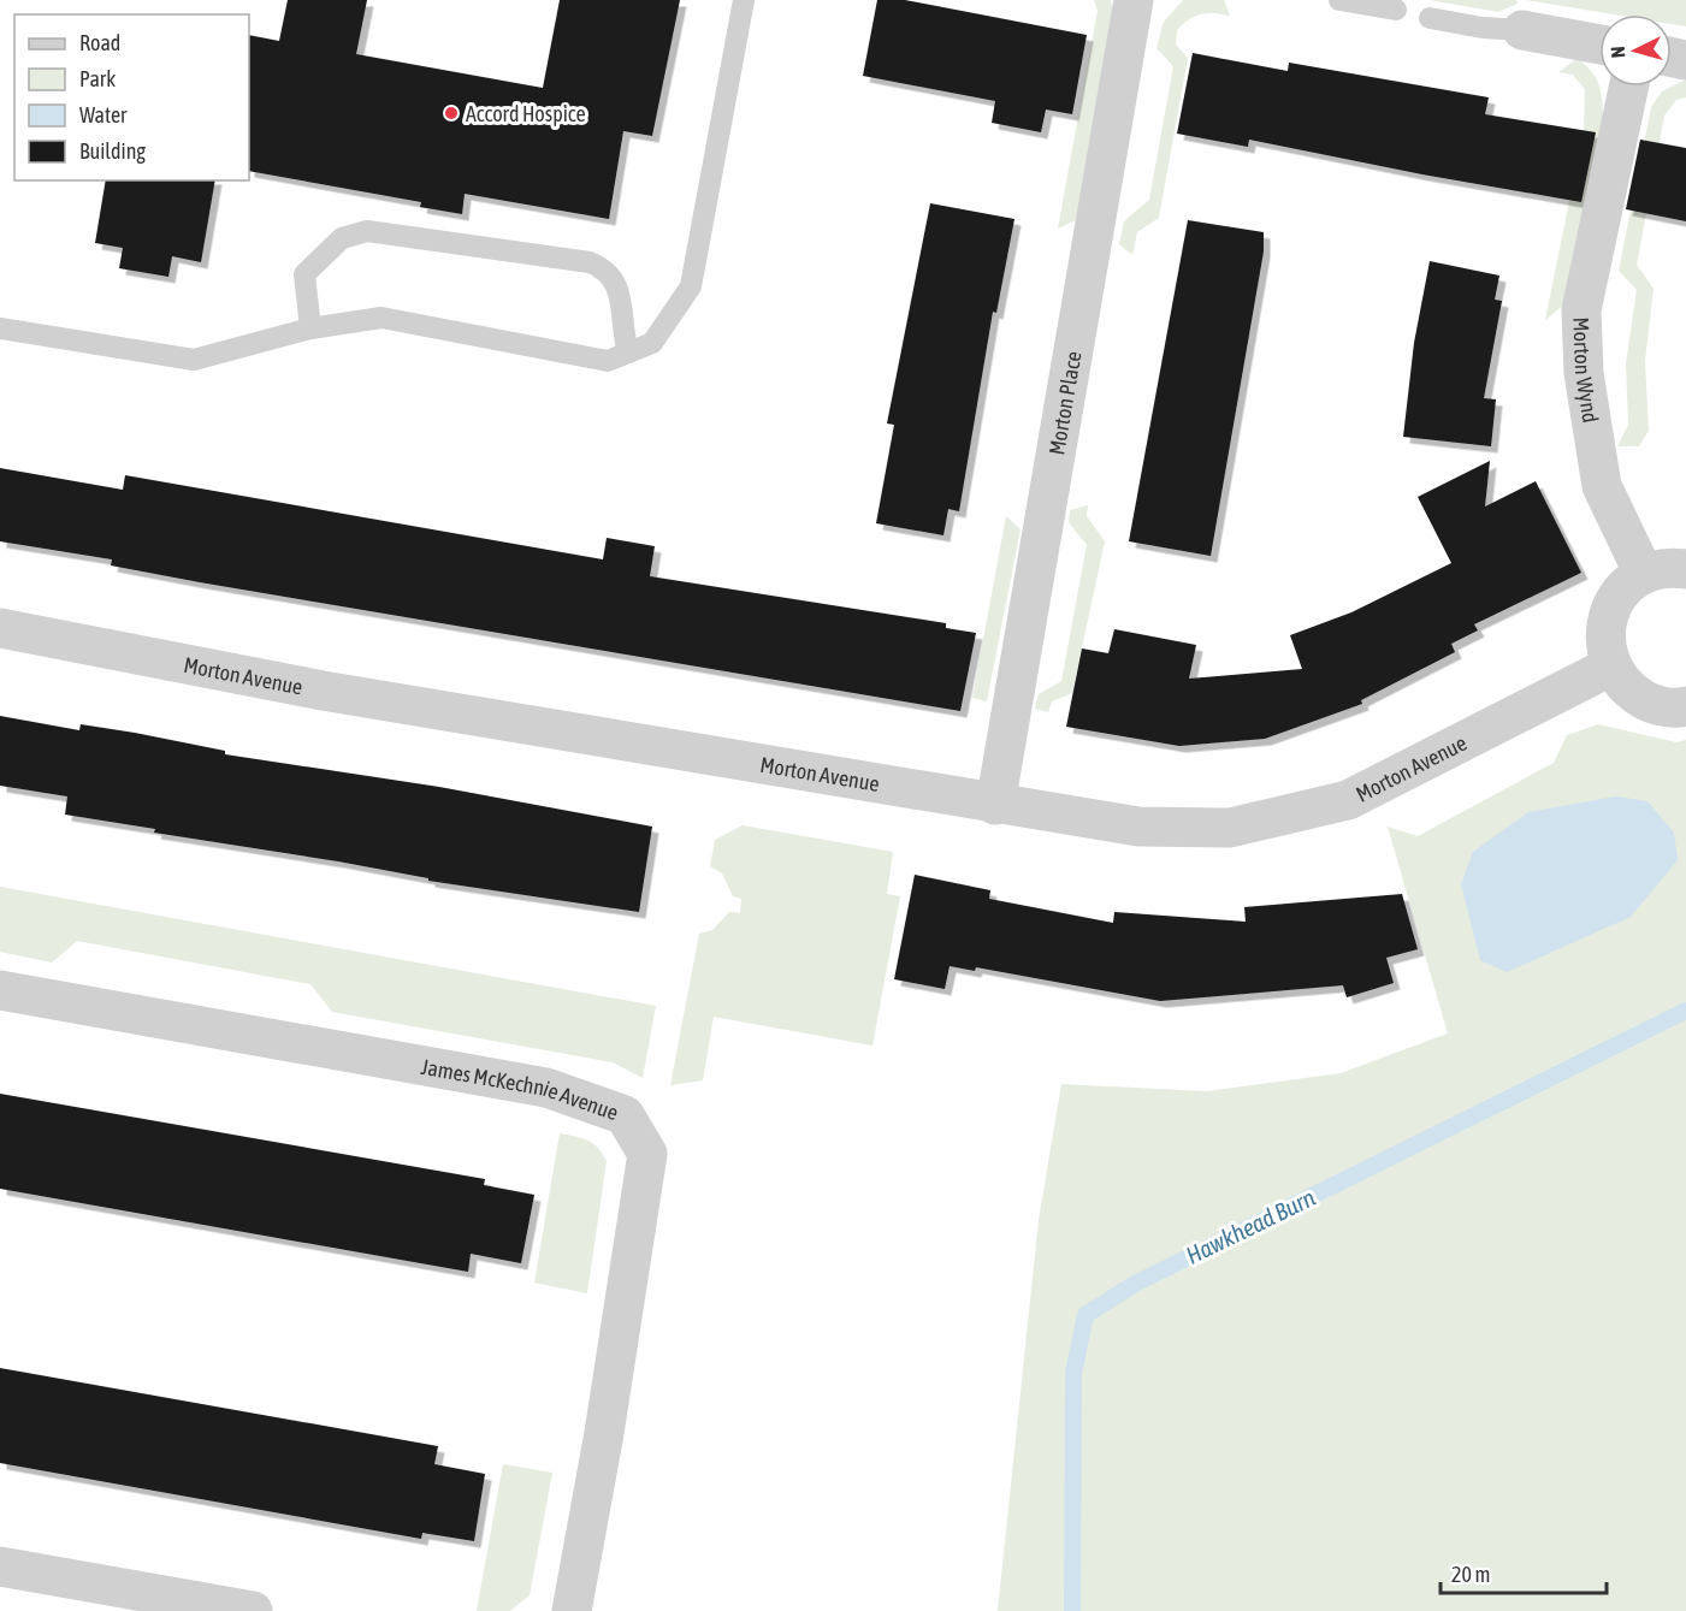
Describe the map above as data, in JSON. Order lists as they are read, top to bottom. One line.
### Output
{"streets":{"street":["Morton Wynd","Morton Place","Morton Avenue","James McKechnie Avenue"]},"crossings":[["Morton Place","Morton Avenue"]],"water":["Hawkhead Burn"],"places":["Accord Hospice"],"legend":["Road","Park","Water","Building"],"scale_bar":"20 m","north":"left"}
